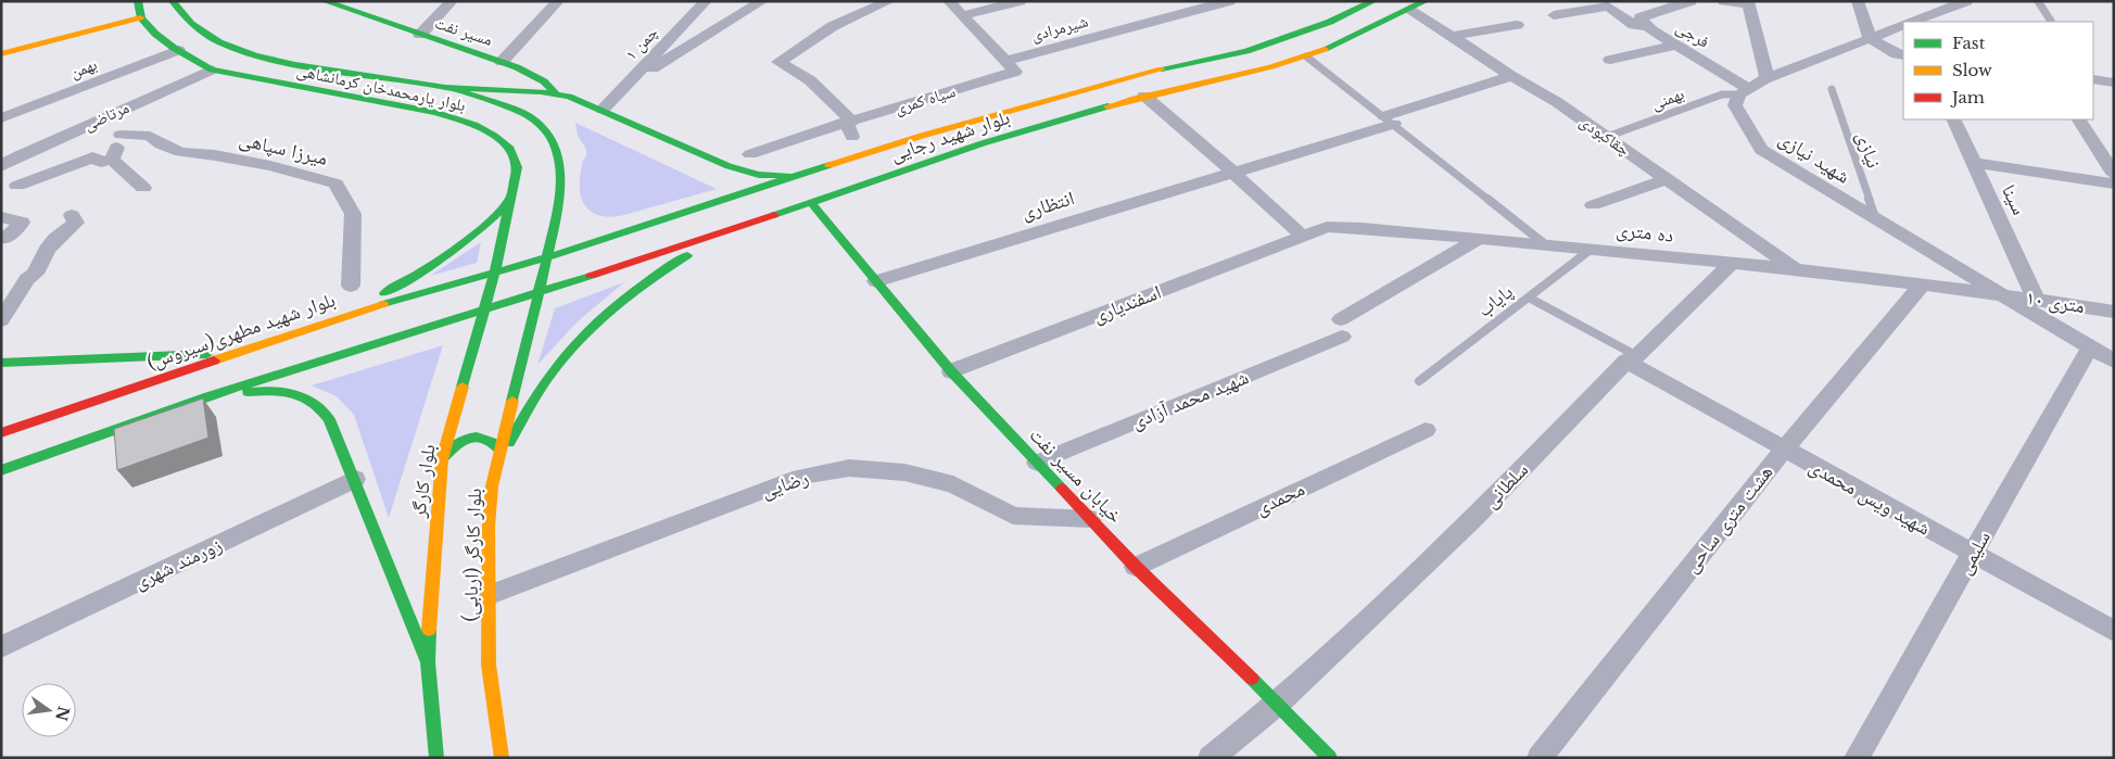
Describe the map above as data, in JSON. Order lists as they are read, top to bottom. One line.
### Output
{"streets":{"main road":["مسیر نفت","بلوار یارمحمدخان کرمانشاهی","بلوار شهید رجایی","بلوار شهید مطهری(سیروس)","خیابان مسیر نفت","بلوار کارگر","بلوار کارگر (اربابی)"],"street":["شیرمرادی","فرجی","چمن ۱","بهمن","سیاه کمری","مرتاضی","چقاکبودی","میرزا سپاهی","شهید نیازی","سینا","انتظاری","ده متری","۱۰ متری","اسفندیاری","شهید محمد آزادی","رضایی","سلطانی","شهید ویس محمدی","محمدی","هشت متری ساحی","سلیمی","زورمند شهری"],"lane":["بهمنی","نیازی","پایاب"]},"crossings":[["شیرمرادی","سیاه کمری"],["فرجی","بهمنی"],["فرجی","شهید نیازی"],["بهمن","بلوار یارمحمدخان کرمانشاهی"],["بلوار یارمحمدخان کرمانشاهی","مرتاضی"],["بلوار یارمحمدخان کرمانشاهی","بلوار شهید رجایی"],["بلوار یارمحمدخان کرمانشاهی","بلوار شهید مطهری(سیروس)"],["بلوار یارمحمدخان کرمانشاهی","بلوار کارگر"],["بلوار یارمحمدخان کرمانشاهی","بلوار کارگر (اربابی)"],["بهمنی","چقاکبودی"],["بهمنی","شهید نیازی"],["بلوار شهید رجایی","چقاکبودی"],["بلوار شهید رجایی","بلوار شهید مطهری(سیروس)"],["بلوار شهید رجایی","خیابان مسیر نفت"],["بلوار شهید رجایی","بلوار کارگر"],["بلوار شهید رجایی","بلوار کارگر (اربابی)"],["چقاکبودی","انتظاری"],["چقاکبودی","ده متری"],["نیازی","شهید نیازی"],["شهید نیازی","ده متری"],["شهید نیازی","۱۰ متری"],["شهید نیازی","سلیمی"],["سینا","۱۰ متری"],["انتظاری","خیابان مسیر نفت"],["ده متری","پایاب"],["ده متری","۱۰ متری"],["ده متری","اسفندیاری"],["ده متری","شهید محمد آزادی"],["ده متری","سلطانی"],["ده متری","هشت متری ساحی"],["اسفندیاری","خیابان مسیر نفت"],["شهید محمد آزادی","خیابان مسیر نفت"],["خیابان مسیر نفت","رضایی"],["خیابان مسیر نفت","سلطانی"],["خیابان مسیر نفت","محمدی"],["رضایی","بلوار کارگر (اربابی)"],["سلطانی","شهید ویس محمدی"],["شهید ویس محمدی","هشت متری ساحی"],["شهید ویس محمدی","سلیمی"]],"legend":["Fast","Slow","Jam"],"north":"right"}
